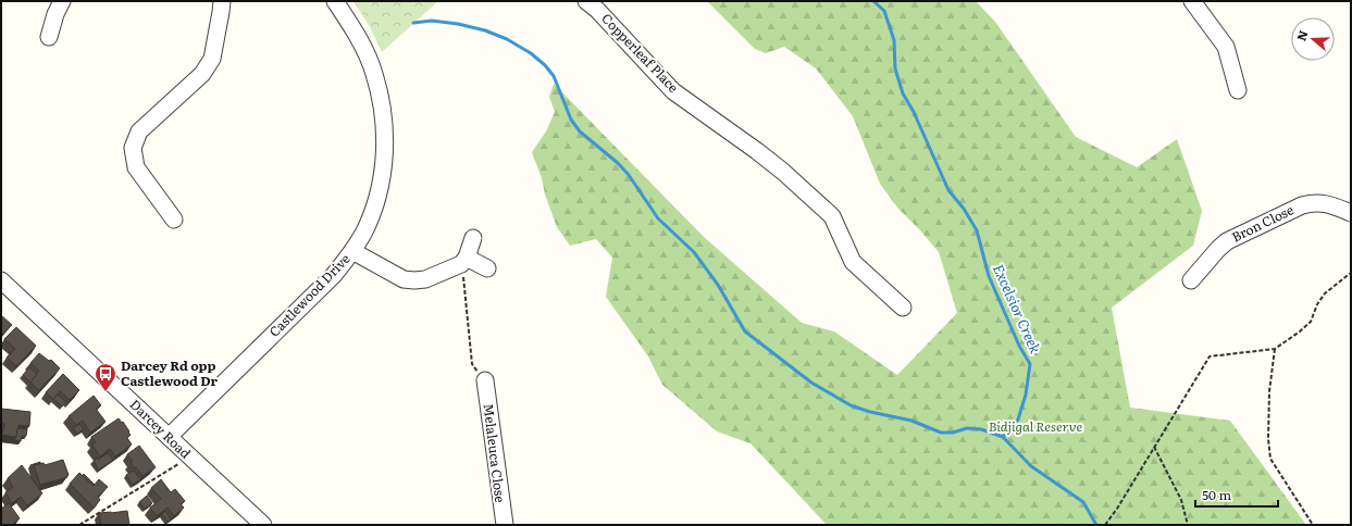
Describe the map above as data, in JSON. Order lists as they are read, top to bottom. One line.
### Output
{"streets":{"street":["Copperleaf Place","Bron Close","Castlewood Drive","Darcey Road","Melaleuca Close"]},"crossings":[["Castlewood Drive","Darcey Road"]],"water":["Excelsior Creek"],"parks":["Bidjigal Reserve"],"places":{"bus stop":["Darcey Rd opp Castlewood Dr"]},"scale_bar":"50 m","north":"left"}
